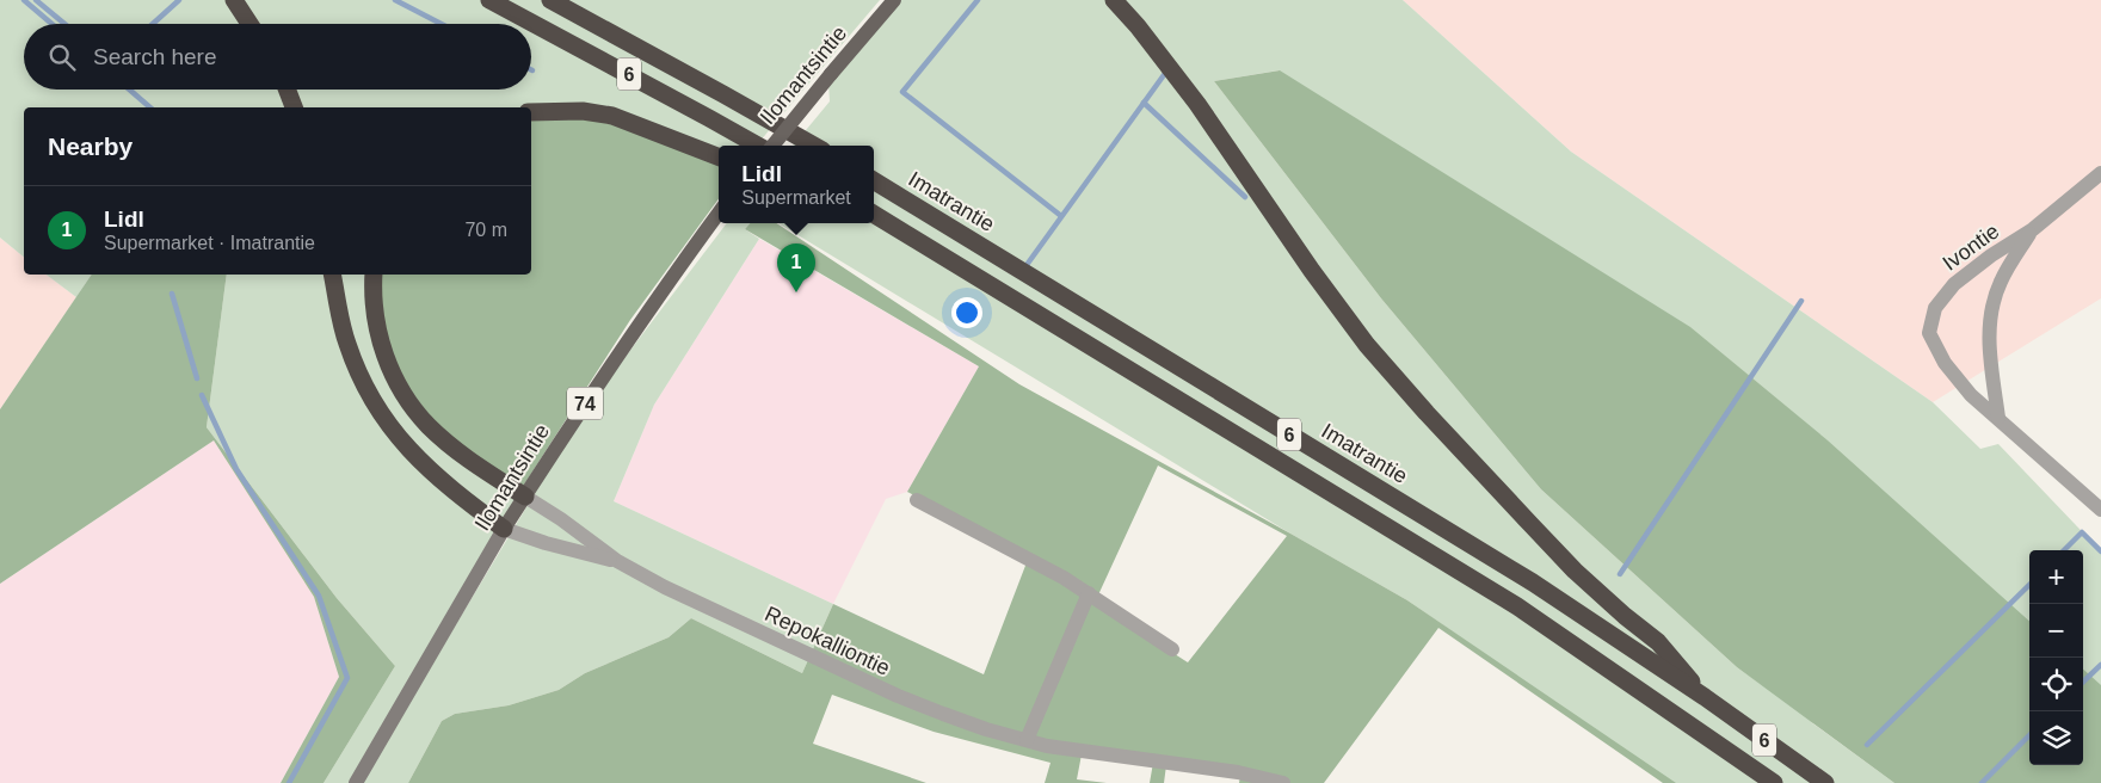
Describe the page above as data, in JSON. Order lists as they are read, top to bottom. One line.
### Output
{"streets":{"highway":["6","Imatrantie"],"main road":["Ilomantsintie","74"],"street":["Ivontie","Repokalliontie"]},"crossings":[["Ilomantsintie","Repokalliontie"]],"page":{"search":"Search here","heading":"Nearby","popup":["Lidl","Supermarket"],"list":[{"mark":"1","name":"Lidl","note":"Supermarket · Imatrantie","value":"70 m"}],"pins":"1","map_buttons":["+","−"]}}
